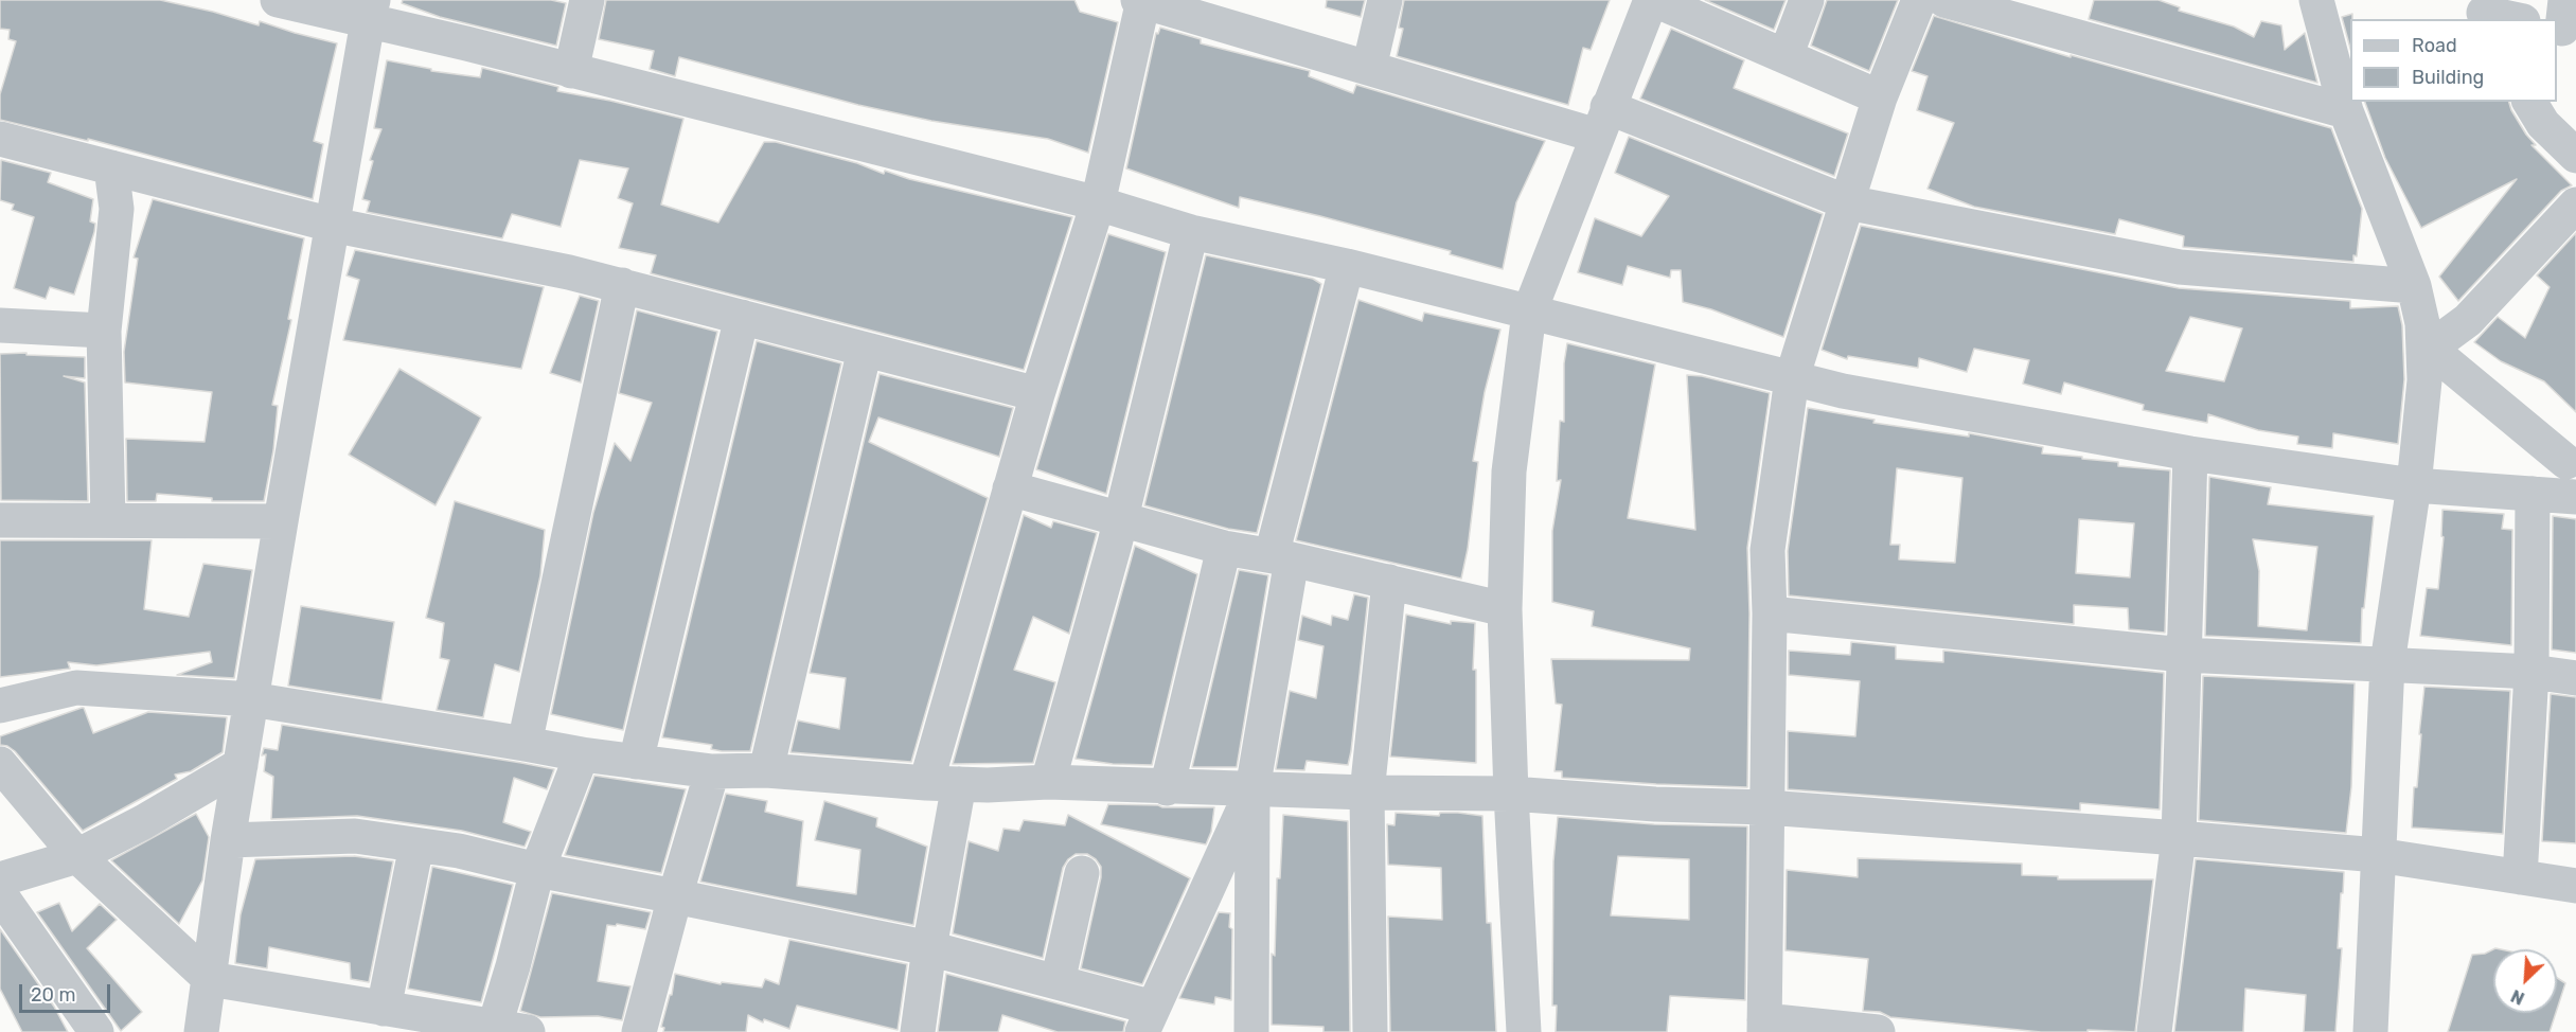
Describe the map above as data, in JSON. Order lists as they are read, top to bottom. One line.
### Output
{"legend":["Road","Building"],"scale_bar":"20 m","north":"bottom left"}
